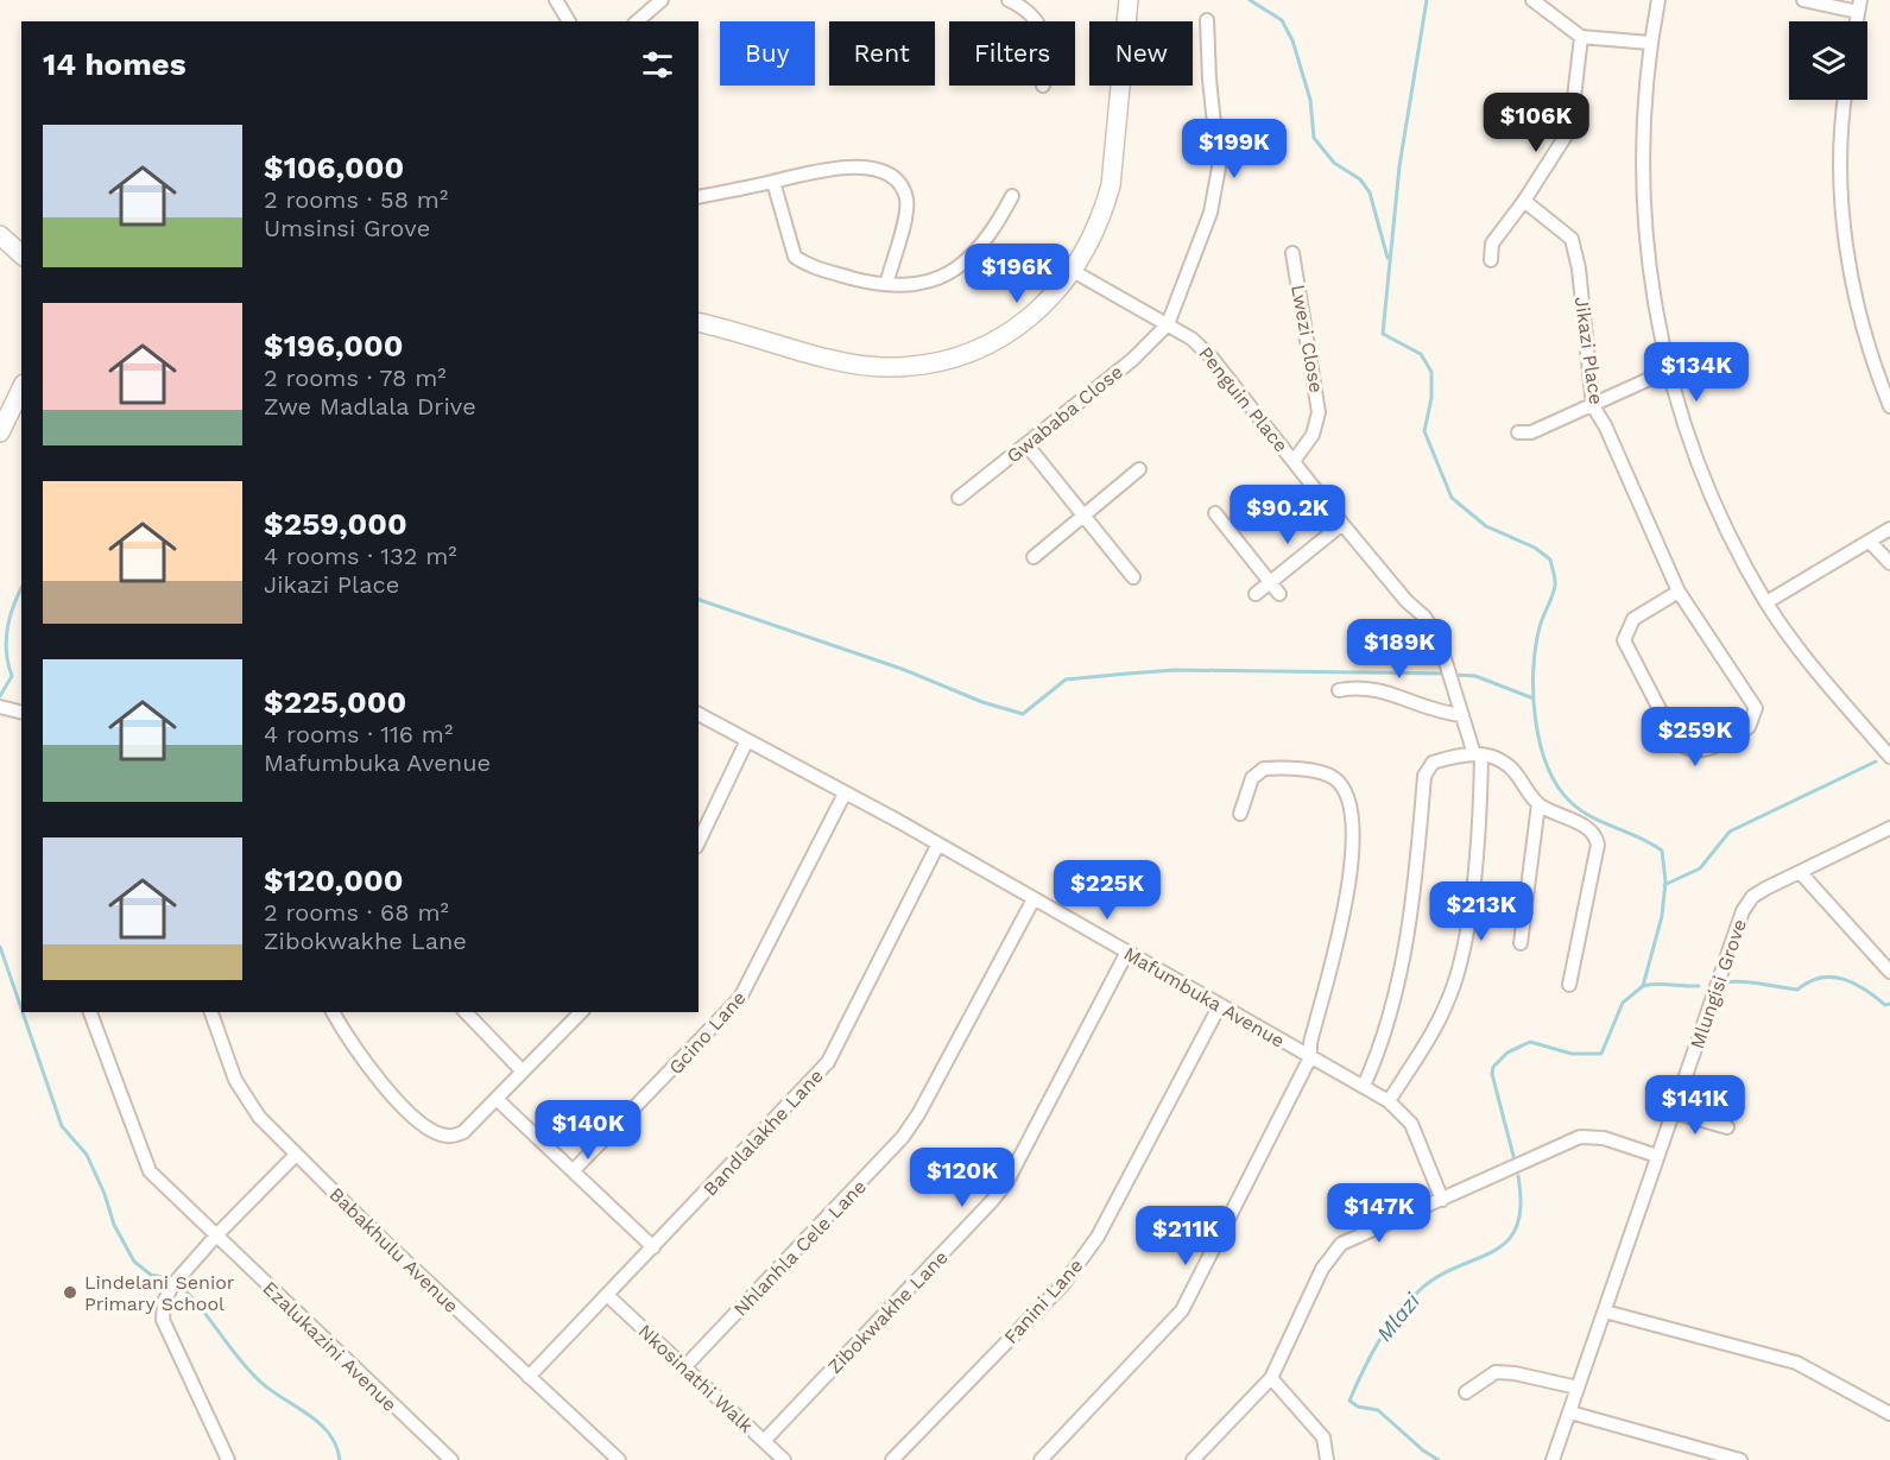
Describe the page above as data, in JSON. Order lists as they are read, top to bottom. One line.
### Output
{"streets":{"street":["Lwezi Close","Jikazi Place","Penguin Place","Gwababa Close","Mlungisi Grove","Mafumbuka Avenue","Gcino Lane","Bandlalakhe Lane","Nhlanhla Cele Lane","Babakhulu Avenue","Fanini Lane","Zibokwakhe Lane","Ezalukazini Avenue","Nkosinathi Walk"]},"crossings":[["Lwezi Close","Penguin Place"],["Penguin Place","Gwababa Close"],["Penguin Place","Mafumbuka Avenue"],["Mafumbuka Avenue","Gcino Lane"],["Mafumbuka Avenue","Bandlalakhe Lane"],["Mafumbuka Avenue","Nhlanhla Cele Lane"],["Mafumbuka Avenue","Fanini Lane"],["Mafumbuka Avenue","Zibokwakhe Lane"],["Bandlalakhe Lane","Babakhulu Avenue"],["Bandlalakhe Lane","Nkosinathi Walk"],["Nhlanhla Cele Lane","Nkosinathi Walk"],["Zibokwakhe Lane","Nkosinathi Walk"]],"water":["Mlazi"],"places":["Lindelani Senior Primary School"],"page":{"chip":["Buy","Rent","Filters","New"],"heading":"14 homes","price":["$106K","$199K","$196K","$134K","$90.2K","$189K","$259K","$225K","$213K","$141K","$140K","$120K","$147K","$211K"],"list":[{"name":"$106,000","note":"2 rooms · 58 m² · Umsinsi Grove"},{"name":"$196,000","note":"2 rooms · 78 m² · Zwe Madlala Drive"},{"name":"$259,000","note":"4 rooms · 132 m² · Jikazi Place"},{"name":"$225,000","note":"4 rooms · 116 m² · Mafumbuka Avenue"},{"name":"$120,000","note":"2 rooms · 68 m² · Zibokwakhe Lane"}]}}
